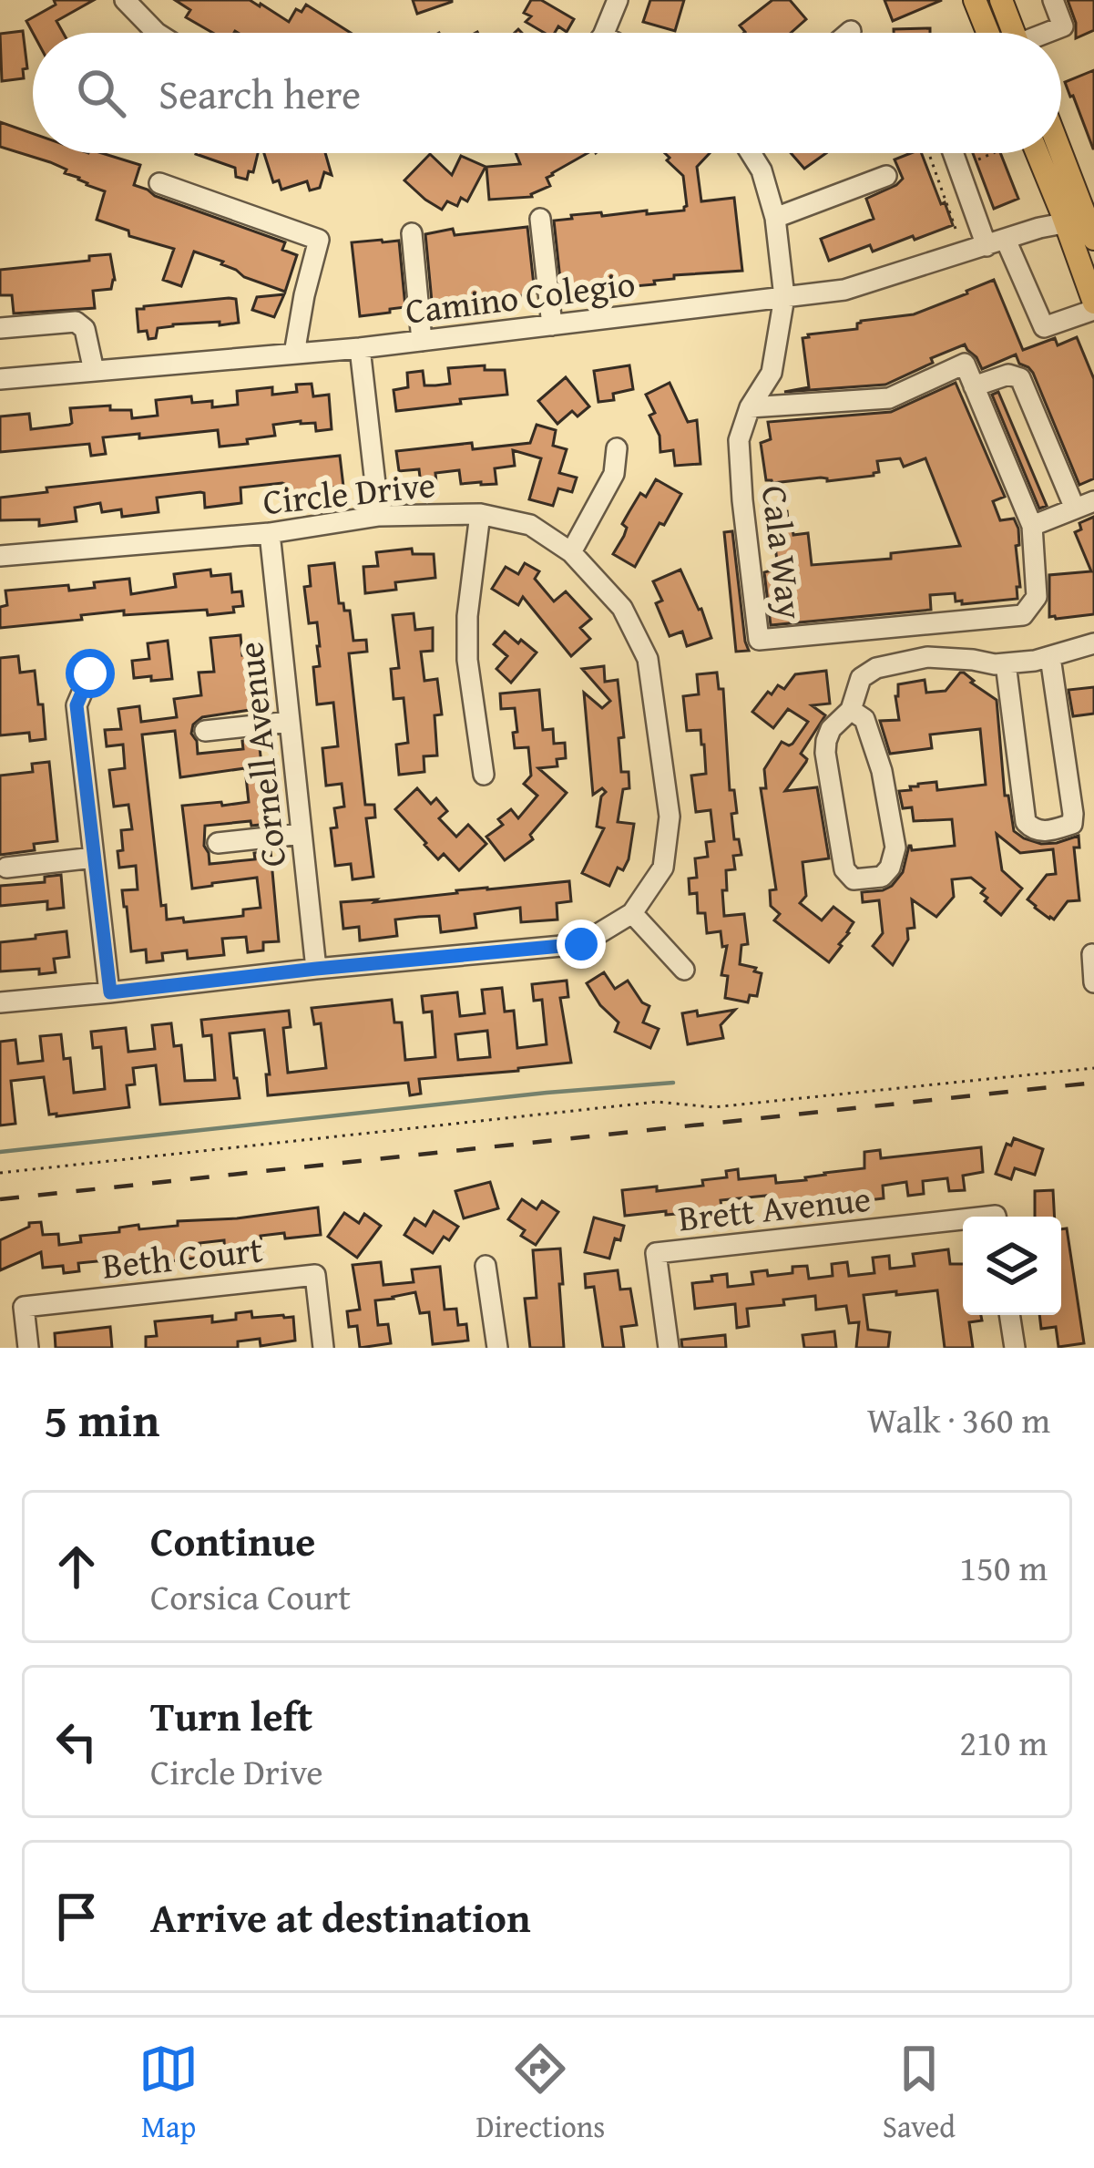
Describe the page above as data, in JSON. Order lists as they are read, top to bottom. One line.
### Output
{"streets":{"street":["Camino Colegio","Circle Drive","Cala Way","Cornell Avenue","Brett Avenue","Beth Court"]},"crossings":[["Camino Colegio","Cala Way"],["Circle Drive","Cornell Avenue"]],"page":{"search":"Search here","heading":["5 min","Walk · 360 m"],"list":[["Continue","Corsica Court","150 m"],["Turn left","Circle Drive","210 m"],"Arrive at destination"],"nav":["Map","Directions","Saved"]}}
